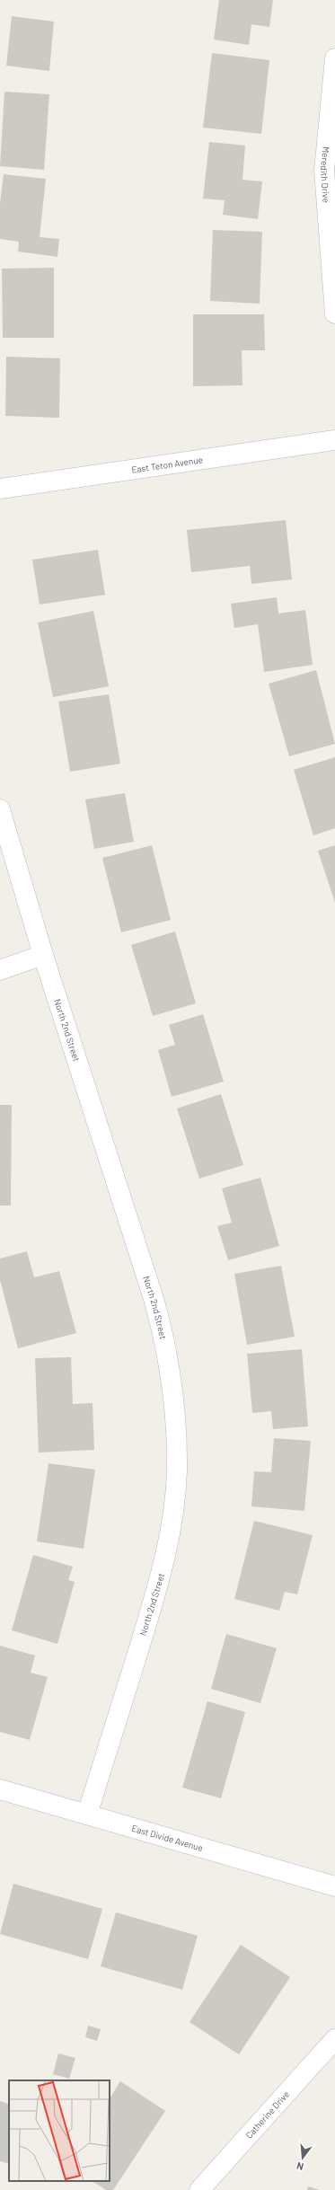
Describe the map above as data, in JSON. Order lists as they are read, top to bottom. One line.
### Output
{"streets":{"street":["Meredith Drive","East Teton Avenue","North 2nd Street","East Divide Avenue","Catherine Drive"]},"crossings":[["North 2nd Street","East Divide Avenue"]],"north":"bottom"}
